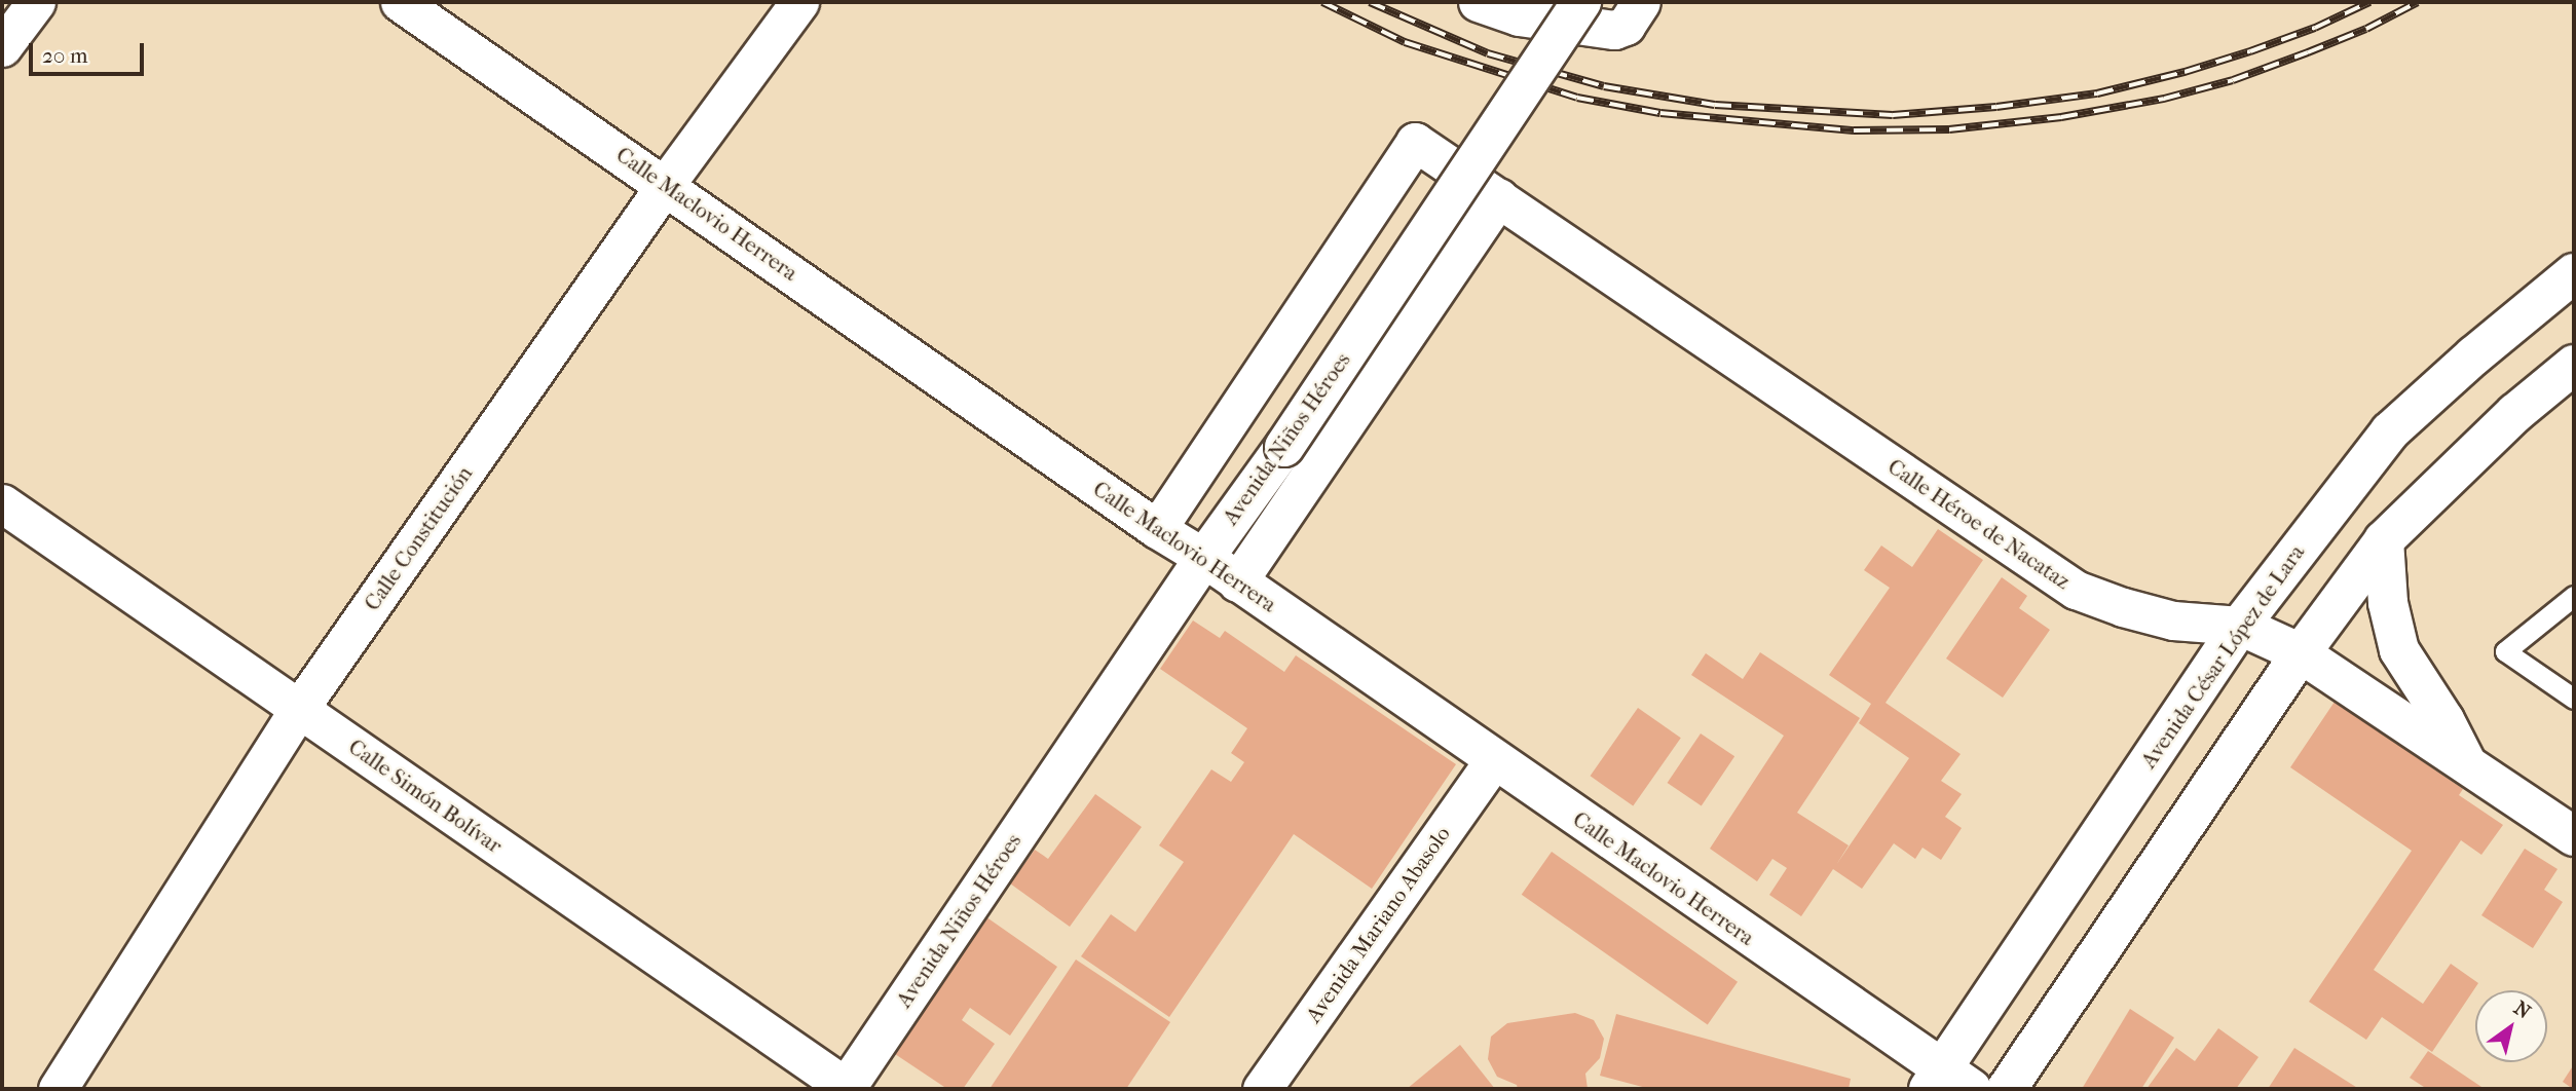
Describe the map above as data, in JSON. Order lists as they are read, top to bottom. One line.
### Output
{"streets":{"street":["Calle Maclovio Herrera","Avenida Niños Héroes","Calle Héroe de Nacataz","Calle Constitución","Avenida César López de Lara","Calle Simón Bolívar","Avenida Mariano Abasolo"]},"crossings":[["Calle Maclovio Herrera","Avenida Niños Héroes"],["Calle Maclovio Herrera","Calle Héroe de Nacataz"],["Calle Maclovio Herrera","Calle Constitución"],["Calle Maclovio Herrera","Avenida César López de Lara"],["Calle Maclovio Herrera","Avenida Mariano Abasolo"],["Avenida Niños Héroes","Calle Simón Bolívar"],["Calle Héroe de Nacataz","Avenida César López de Lara"],["Calle Constitución","Calle Simón Bolívar"]],"scale_bar":"20 m","north":"top right"}
